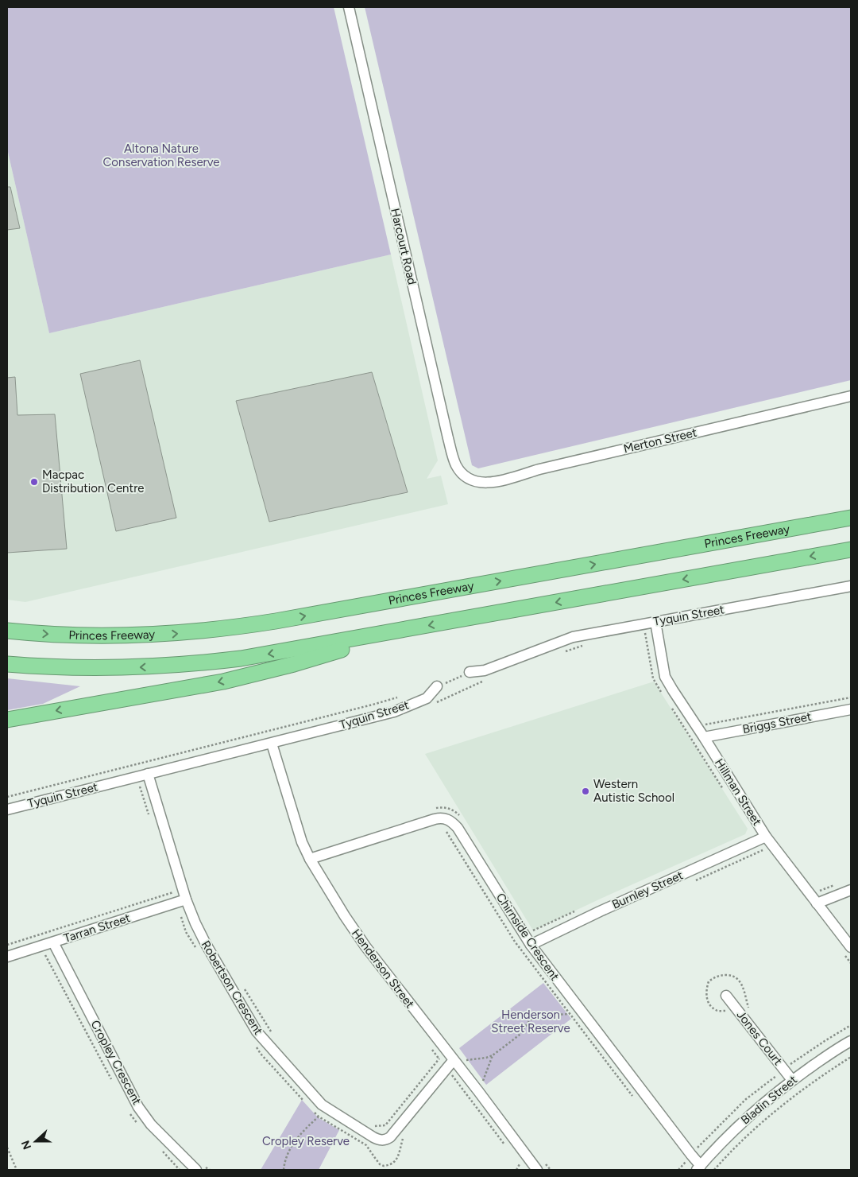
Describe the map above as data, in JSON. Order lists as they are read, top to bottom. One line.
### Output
{"streets":{"highway":["Princes Freeway"],"street":["Harcourt Road","Merton Street","Tyquin Street","Briggs Street","Hillman Street","Burnley Street","Tarran Street","Chirnside Crescent","Henderson Street","Robertson Crescent","Jones Court","Cropley Crescent","Bladin Street"]},"crossings":[["Harcourt Road","Merton Street"],["Tyquin Street","Hillman Street"],["Tyquin Street","Henderson Street"],["Tyquin Street","Robertson Crescent"],["Briggs Street","Hillman Street"],["Hillman Street","Burnley Street"],["Burnley Street","Chirnside Crescent"],["Tarran Street","Robertson Crescent"],["Tarran Street","Cropley Crescent"],["Chirnside Crescent","Henderson Street"],["Chirnside Crescent","Bladin Street"],["Henderson Street","Robertson Crescent"],["Jones Court","Bladin Street"]],"parks":["Altona Nature Conservation Reserve","Henderson Street Reserve","Cropley Reserve"],"places":["Macpac Distribution Centre","Western Autistic School"],"north":"left"}
